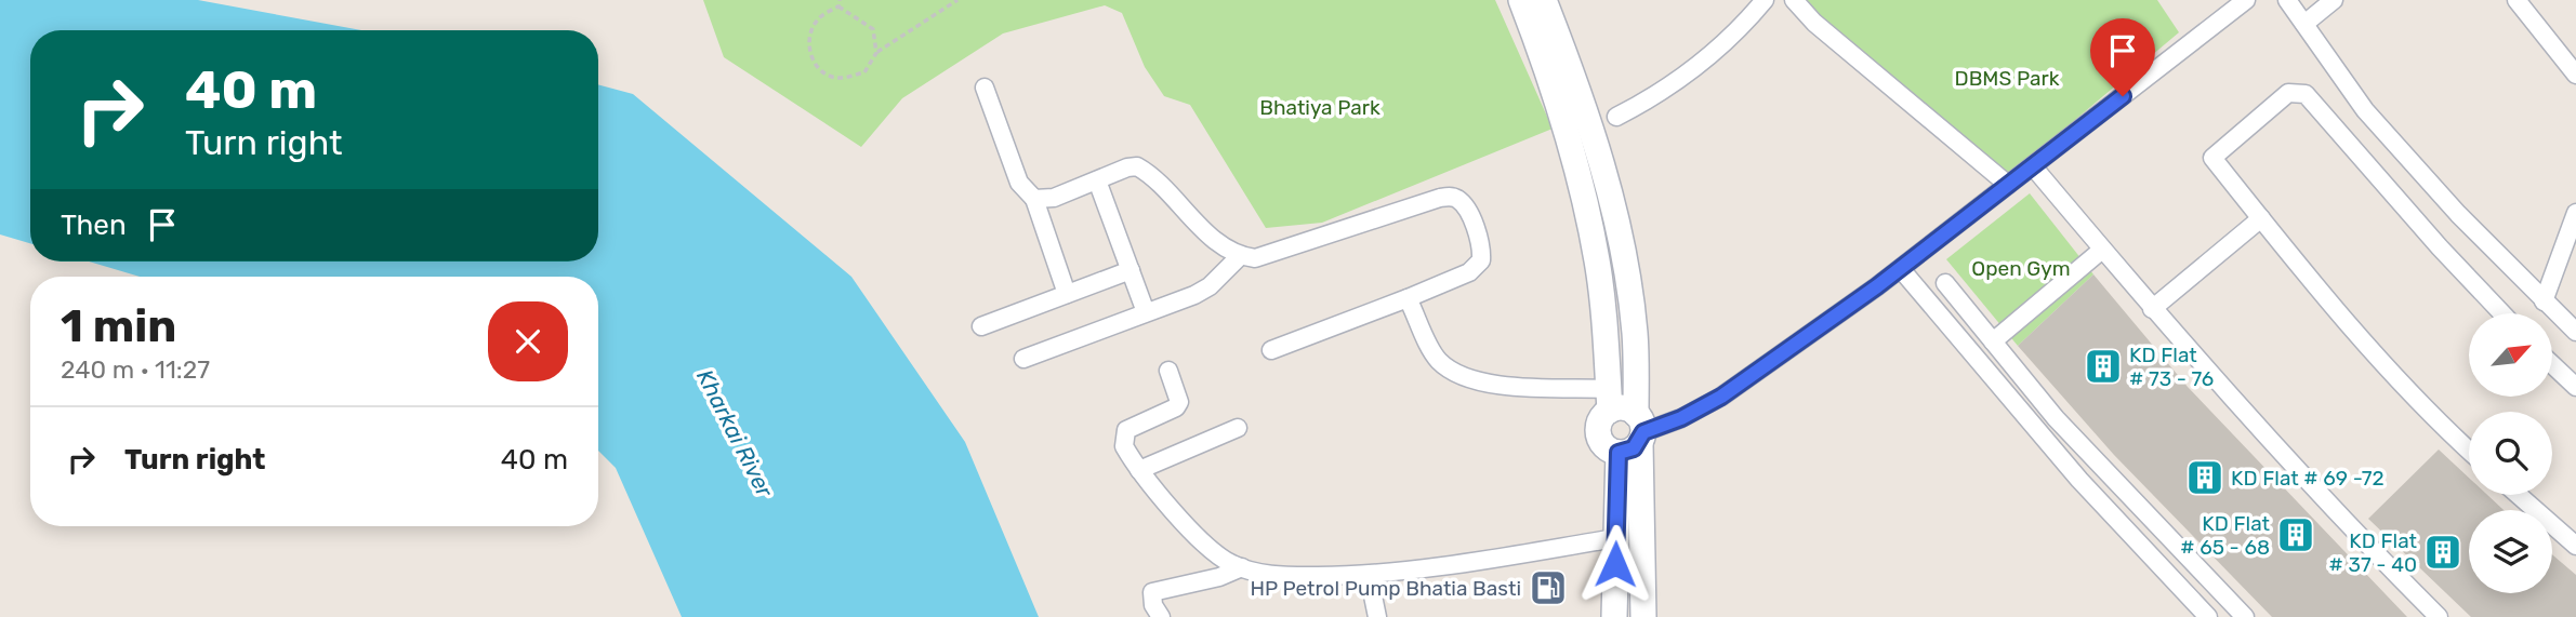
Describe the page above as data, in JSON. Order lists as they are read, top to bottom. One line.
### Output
{"water":["Kharkai River"],"parks":["DBMS Park","Bhatiya Park","Open Gym"],"places":{"building":["KD Flat # 73 - 76","KD Flat # 69 -72","KD Flat # 65 - 68","KD Flat # 37 - 40"],"fuel station":["HP Petrol Pump Bhatia Basti"]},"north":"top right","page":{"turn":["40 m","Turn right"],"then":"Then","heading":["1 min","240 m · 11:27"],"list":[{"name":"Turn right","value":"40 m"}]}}
